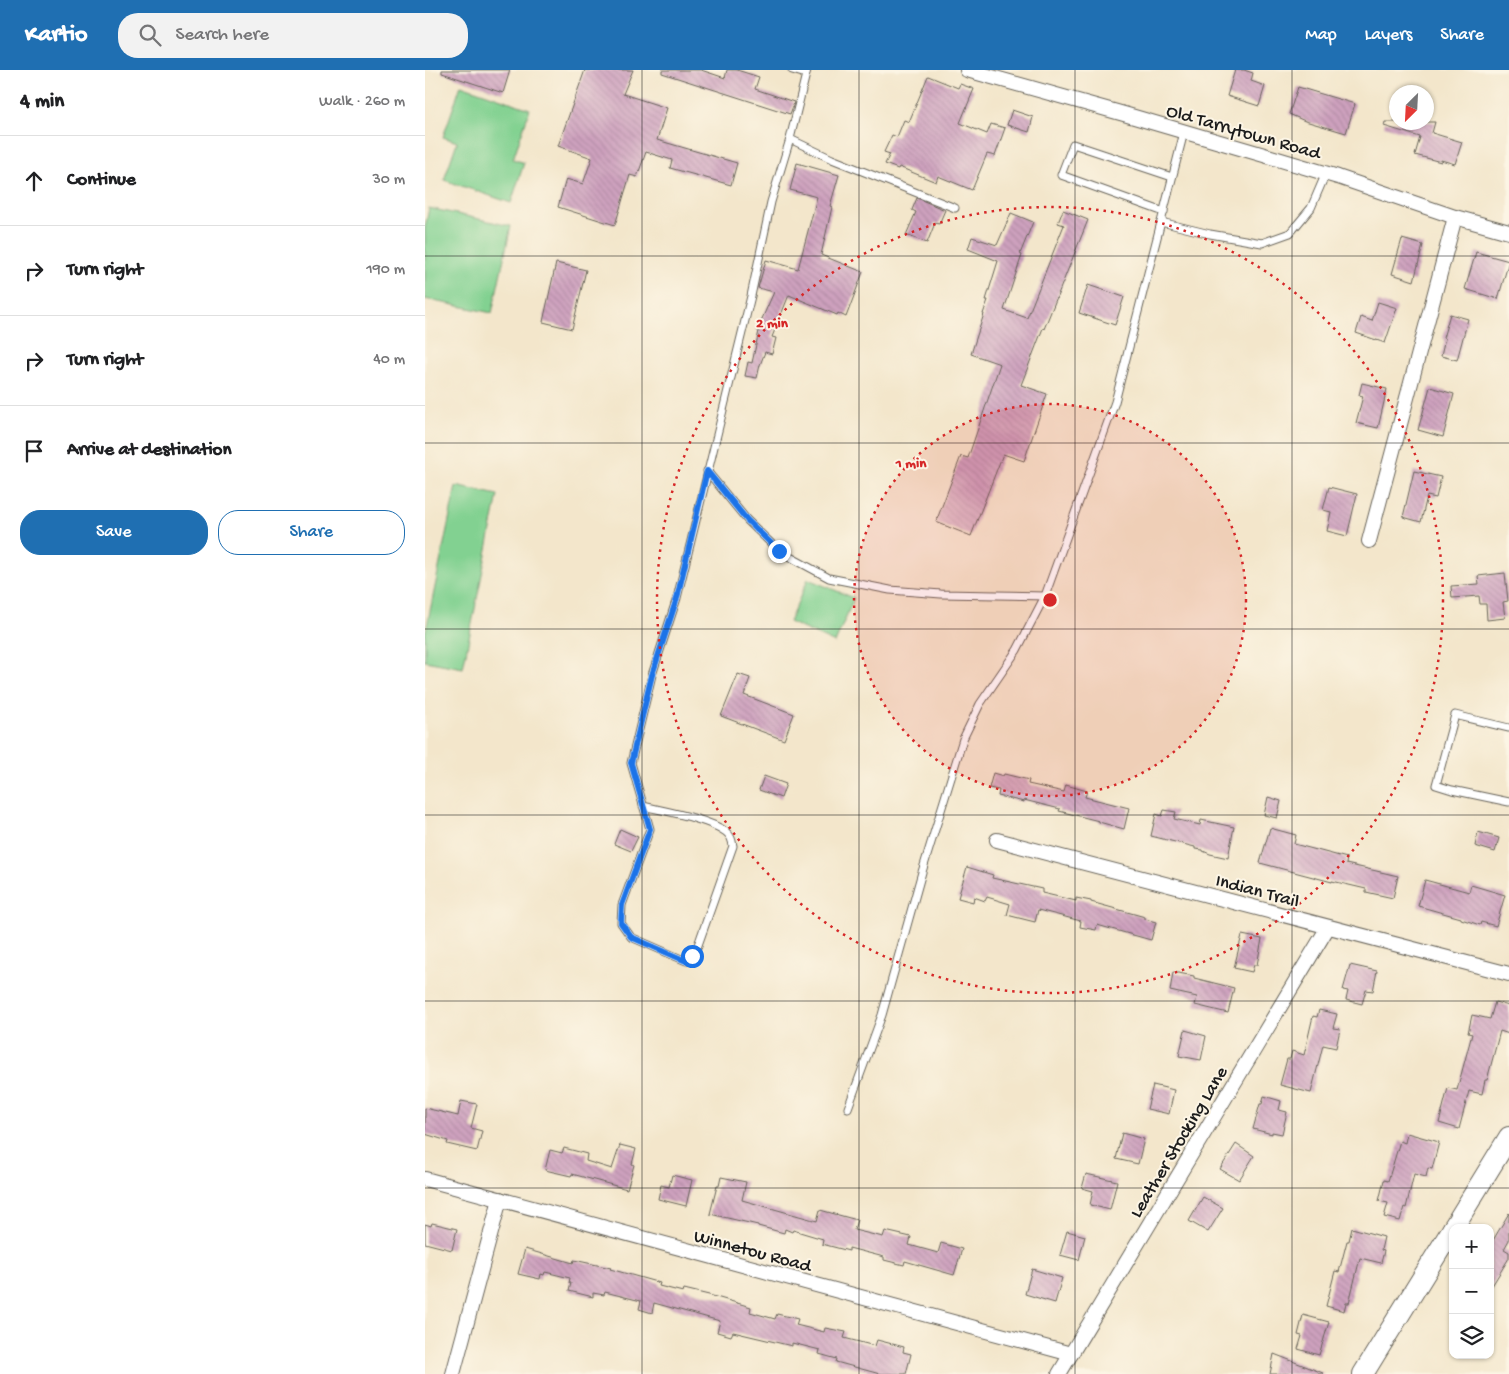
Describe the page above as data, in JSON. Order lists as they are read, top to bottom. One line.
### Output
{"streets":{"street":["Old Tarrytown Road","Indian Trail","Leather Stocking Lane","Winnetou Road"]},"crossings":[["Indian Trail","Leather Stocking Lane"],["Leather Stocking Lane","Winnetou Road"]],"north":"bottom left","page":{"header":"Kartio","search":"Search here","nav":["Map","Layers","Share"],"heading":["4 min","Walk · 260 m"],"list":[["Continue","30 m"],["Turn right","190 m"],["Turn right","40 m"],"Arrive at destination"],"buttons":["Save","Share"],"map_buttons":["+","−"]},"rings":["2 min","1 min"]}
